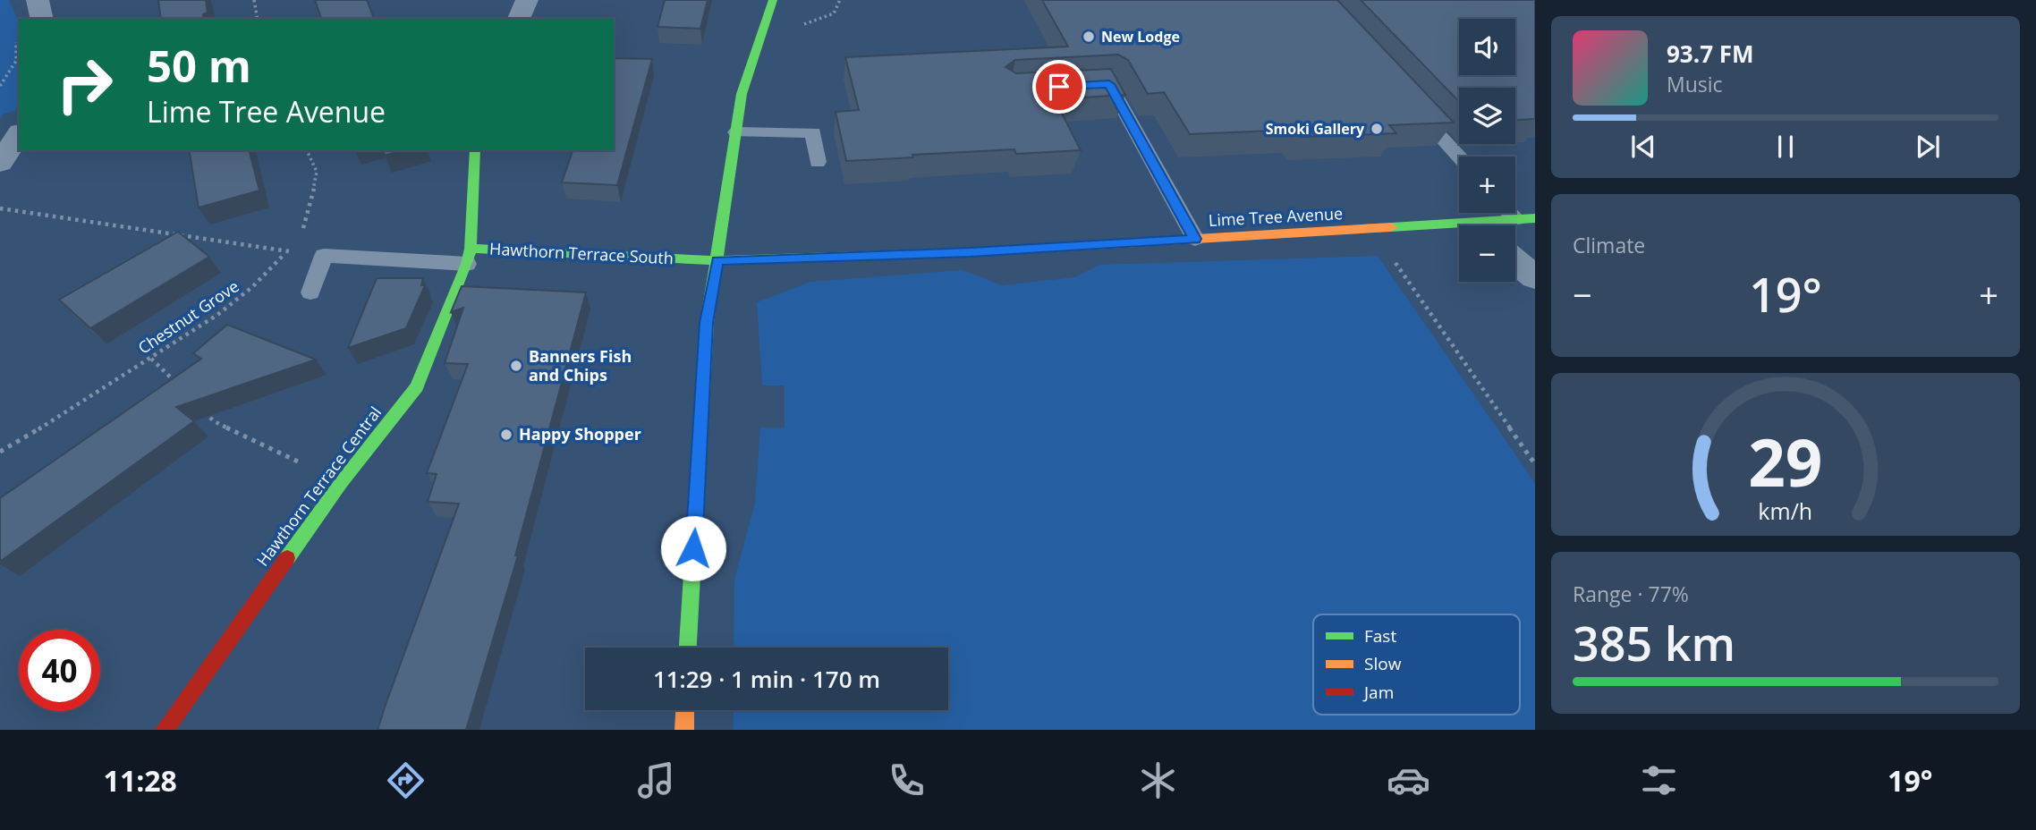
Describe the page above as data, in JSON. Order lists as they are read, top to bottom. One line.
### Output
{"streets":{"street":["Lime Tree Avenue","Hawthorn Terrace South","Hawthorn Terrace Central"],"path":["Chestnut Grove"]},"crossings":[["Lime Tree Avenue","Hawthorn Terrace South"],["Hawthorn Terrace South","Hawthorn Terrace Central"]],"places":["New Lodge","Smoki Gallery","Banners Fish and Chips","Happy Shopper"],"legend":["Fast","Slow","Jam"],"page":{"map_buttons":["+","−"],"turn":["50 m","Lime Tree Avenue"],"song":["93.7 FM","Music"],"tile":["Climate",["Range · 77%","385 km"]],"heat":["−","19°","+"],"limit":"40","trip":"11:29 · 1 min · 170 m","tabs":["11:28","19°"],"gauge":["29","km/h"]}}
